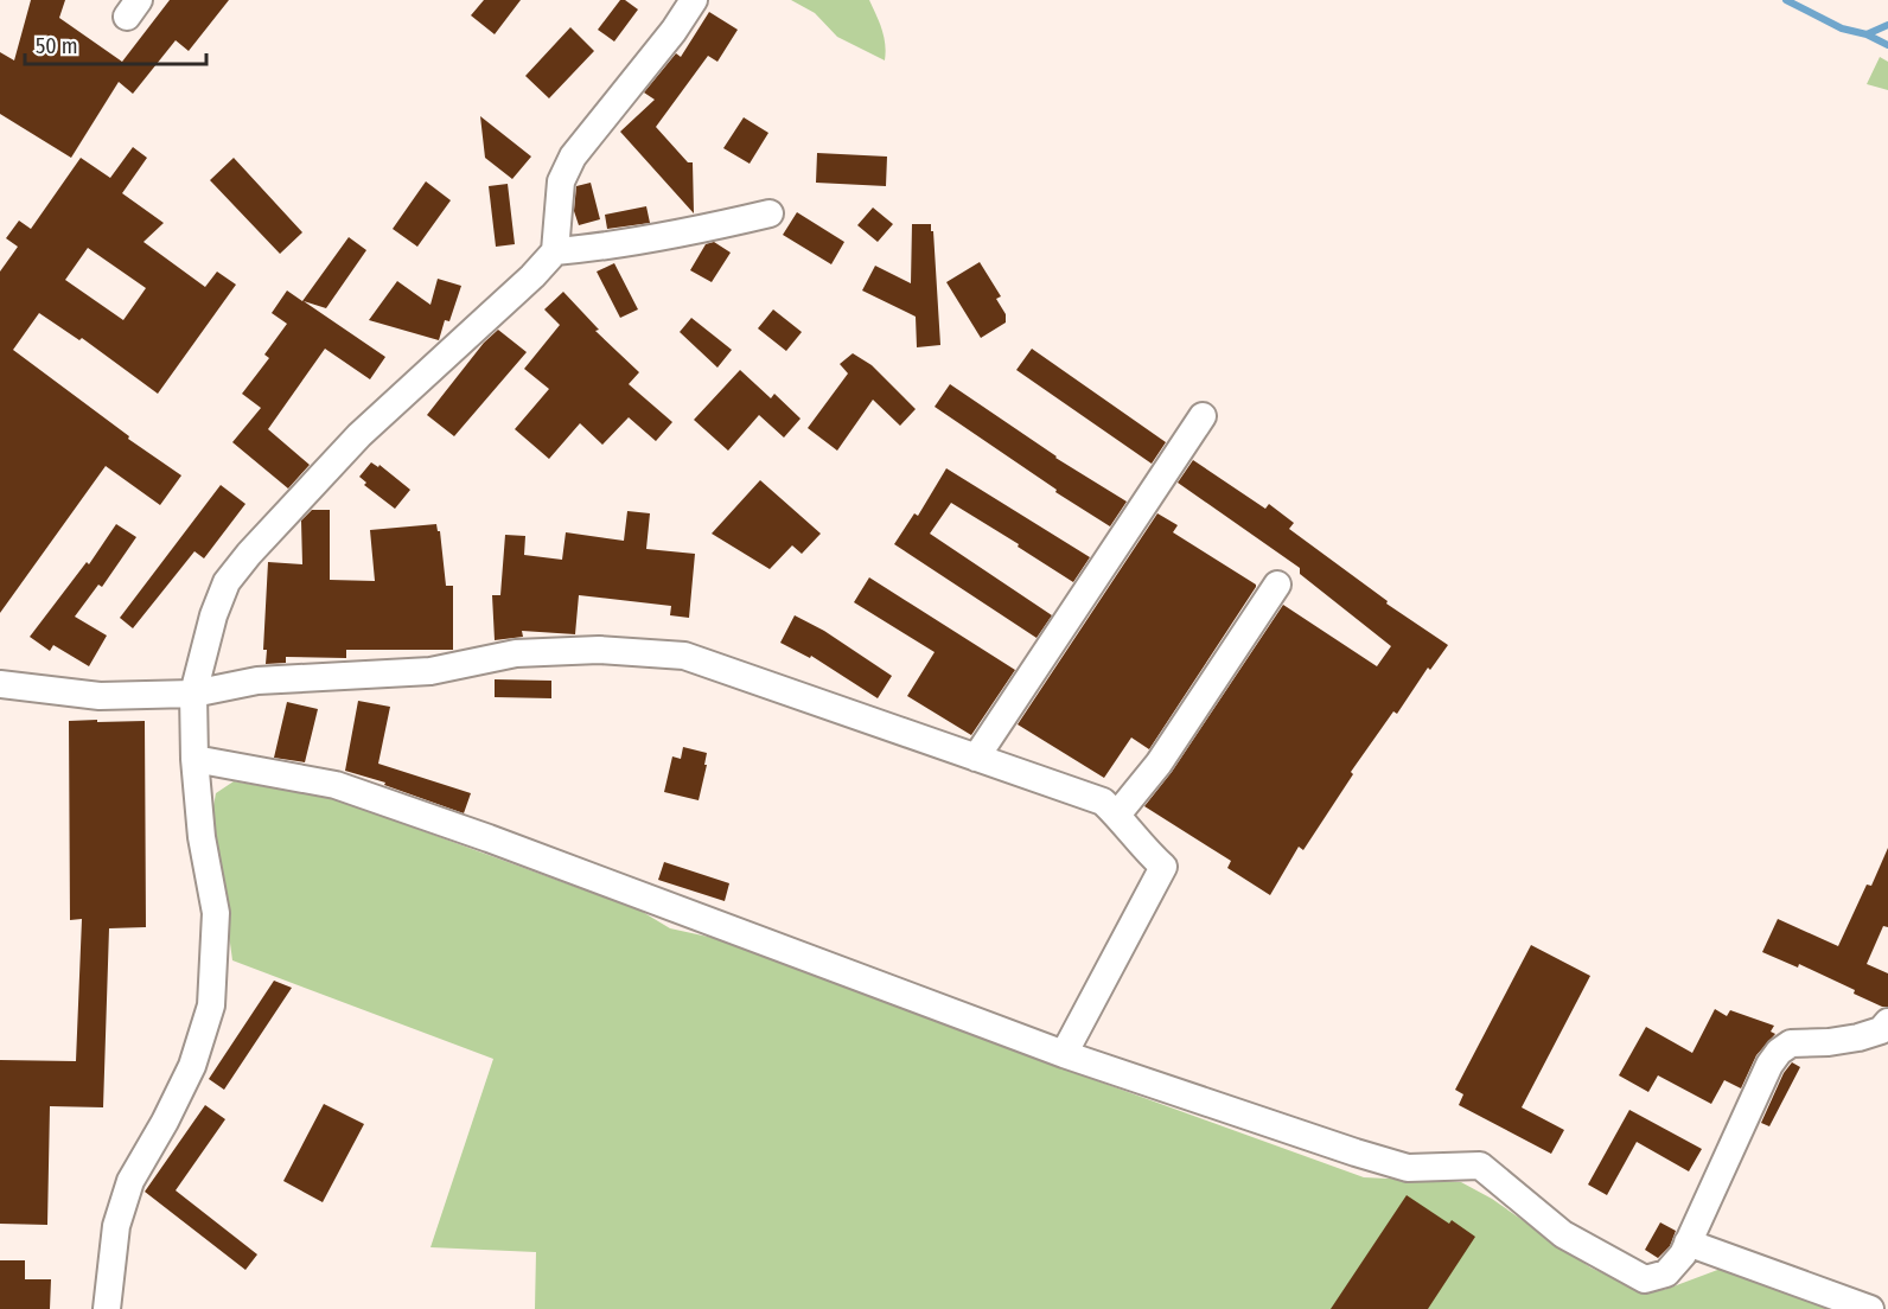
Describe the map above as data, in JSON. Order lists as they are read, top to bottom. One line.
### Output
{"scale_bar":"50 m"}
